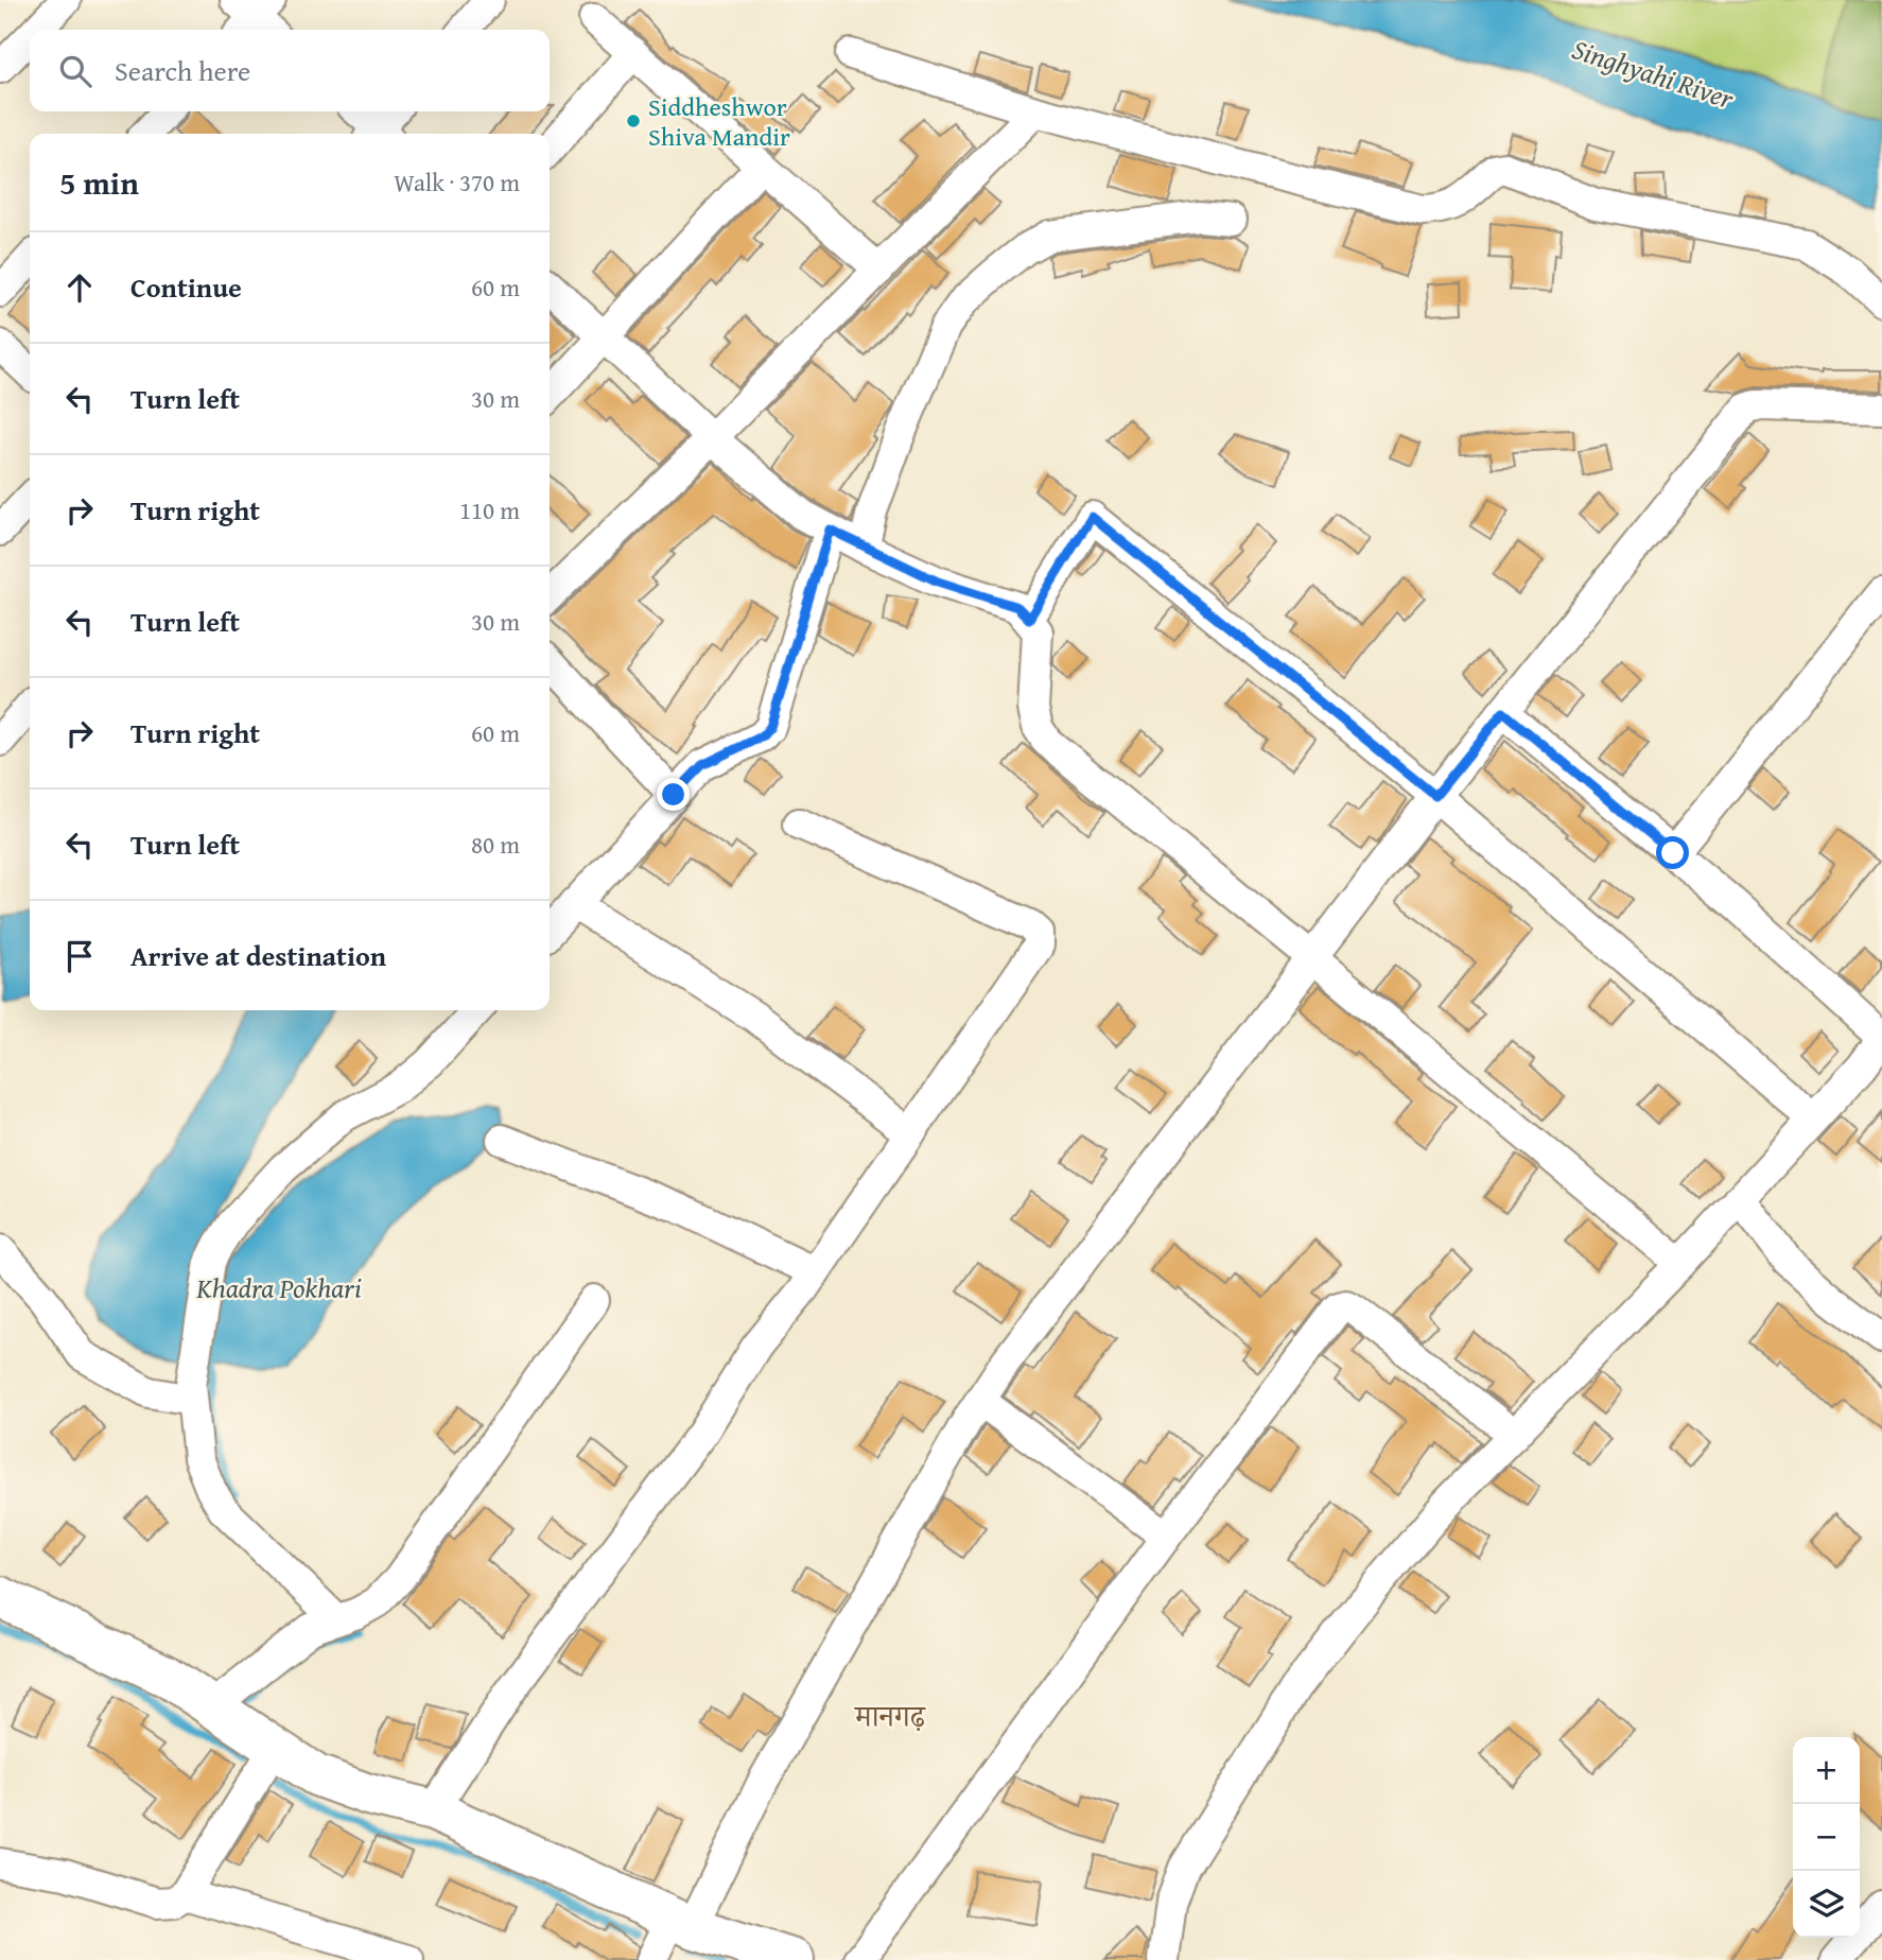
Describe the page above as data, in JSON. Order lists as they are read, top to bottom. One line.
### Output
{"districts":["मानगढ़"],"water":["Singhyahi River","Khadra Pokhari"],"places":["Siddheshwor Shiva Mandir"],"page":{"search":"Search here","heading":["5 min","Walk · 370 m"],"list":[["Continue","60 m"],["Turn left","30 m"],["Turn right","110 m"],["Turn left","30 m"],["Turn right","60 m"],["Turn left","80 m"],"Arrive at destination"],"map_buttons":["+","−"]}}
